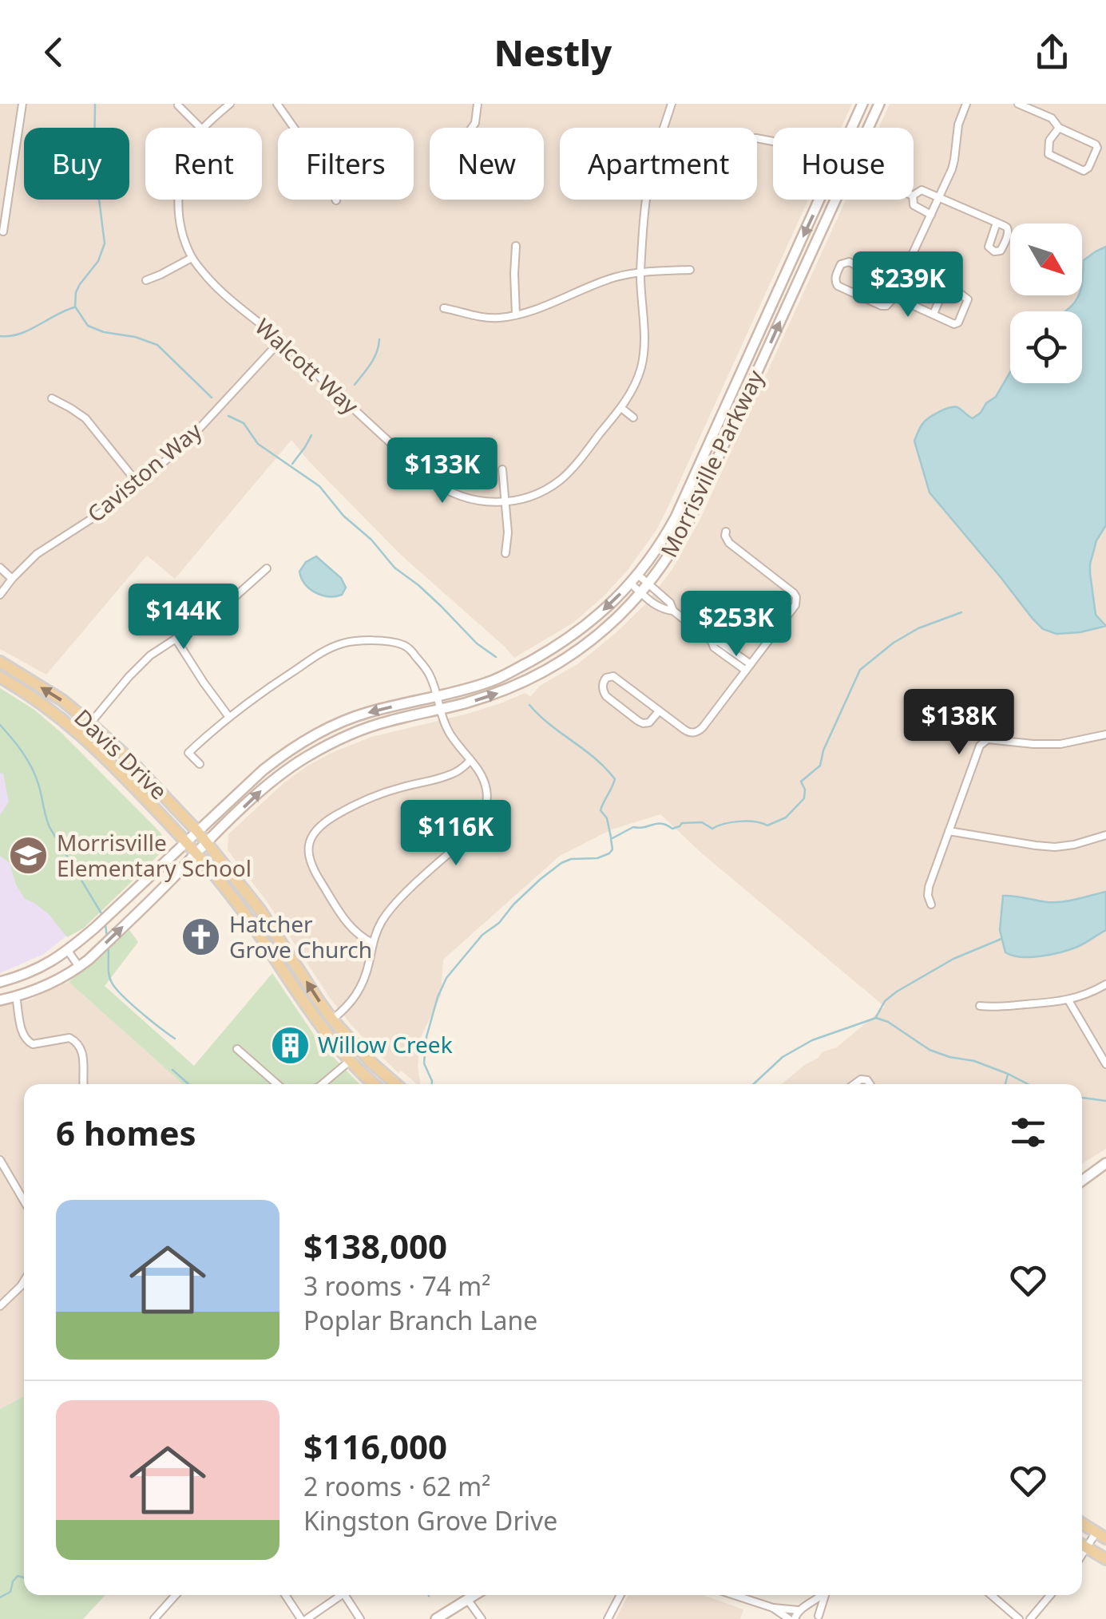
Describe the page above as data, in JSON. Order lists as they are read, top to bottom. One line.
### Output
{"streets":{"main road":["Morrisville Parkway","Davis Drive"],"street":["Walcott Way","Caviston Way"]},"crossings":[["Walcott Way","Caviston Way"],["Morrisville Parkway","Davis Drive"]],"places":{"school or university":["Morrisville Elementary School"],"church":["Hatcher Grove Church"],"building":["Willow Creek"]},"north":"bottom right","page":{"header":"Nestly","chip":["Buy","Rent","Filters","New","Apartment","House"],"price":["$239K","$133K","$144K","$253K","$138K","$116K"],"heading":"6 homes","list":[{"name":"$138,000","note":"3 rooms · 74 m² · Poplar Branch Lane"},{"name":"$116,000","note":"2 rooms · 62 m² · Kingston Grove Drive"}]}}
